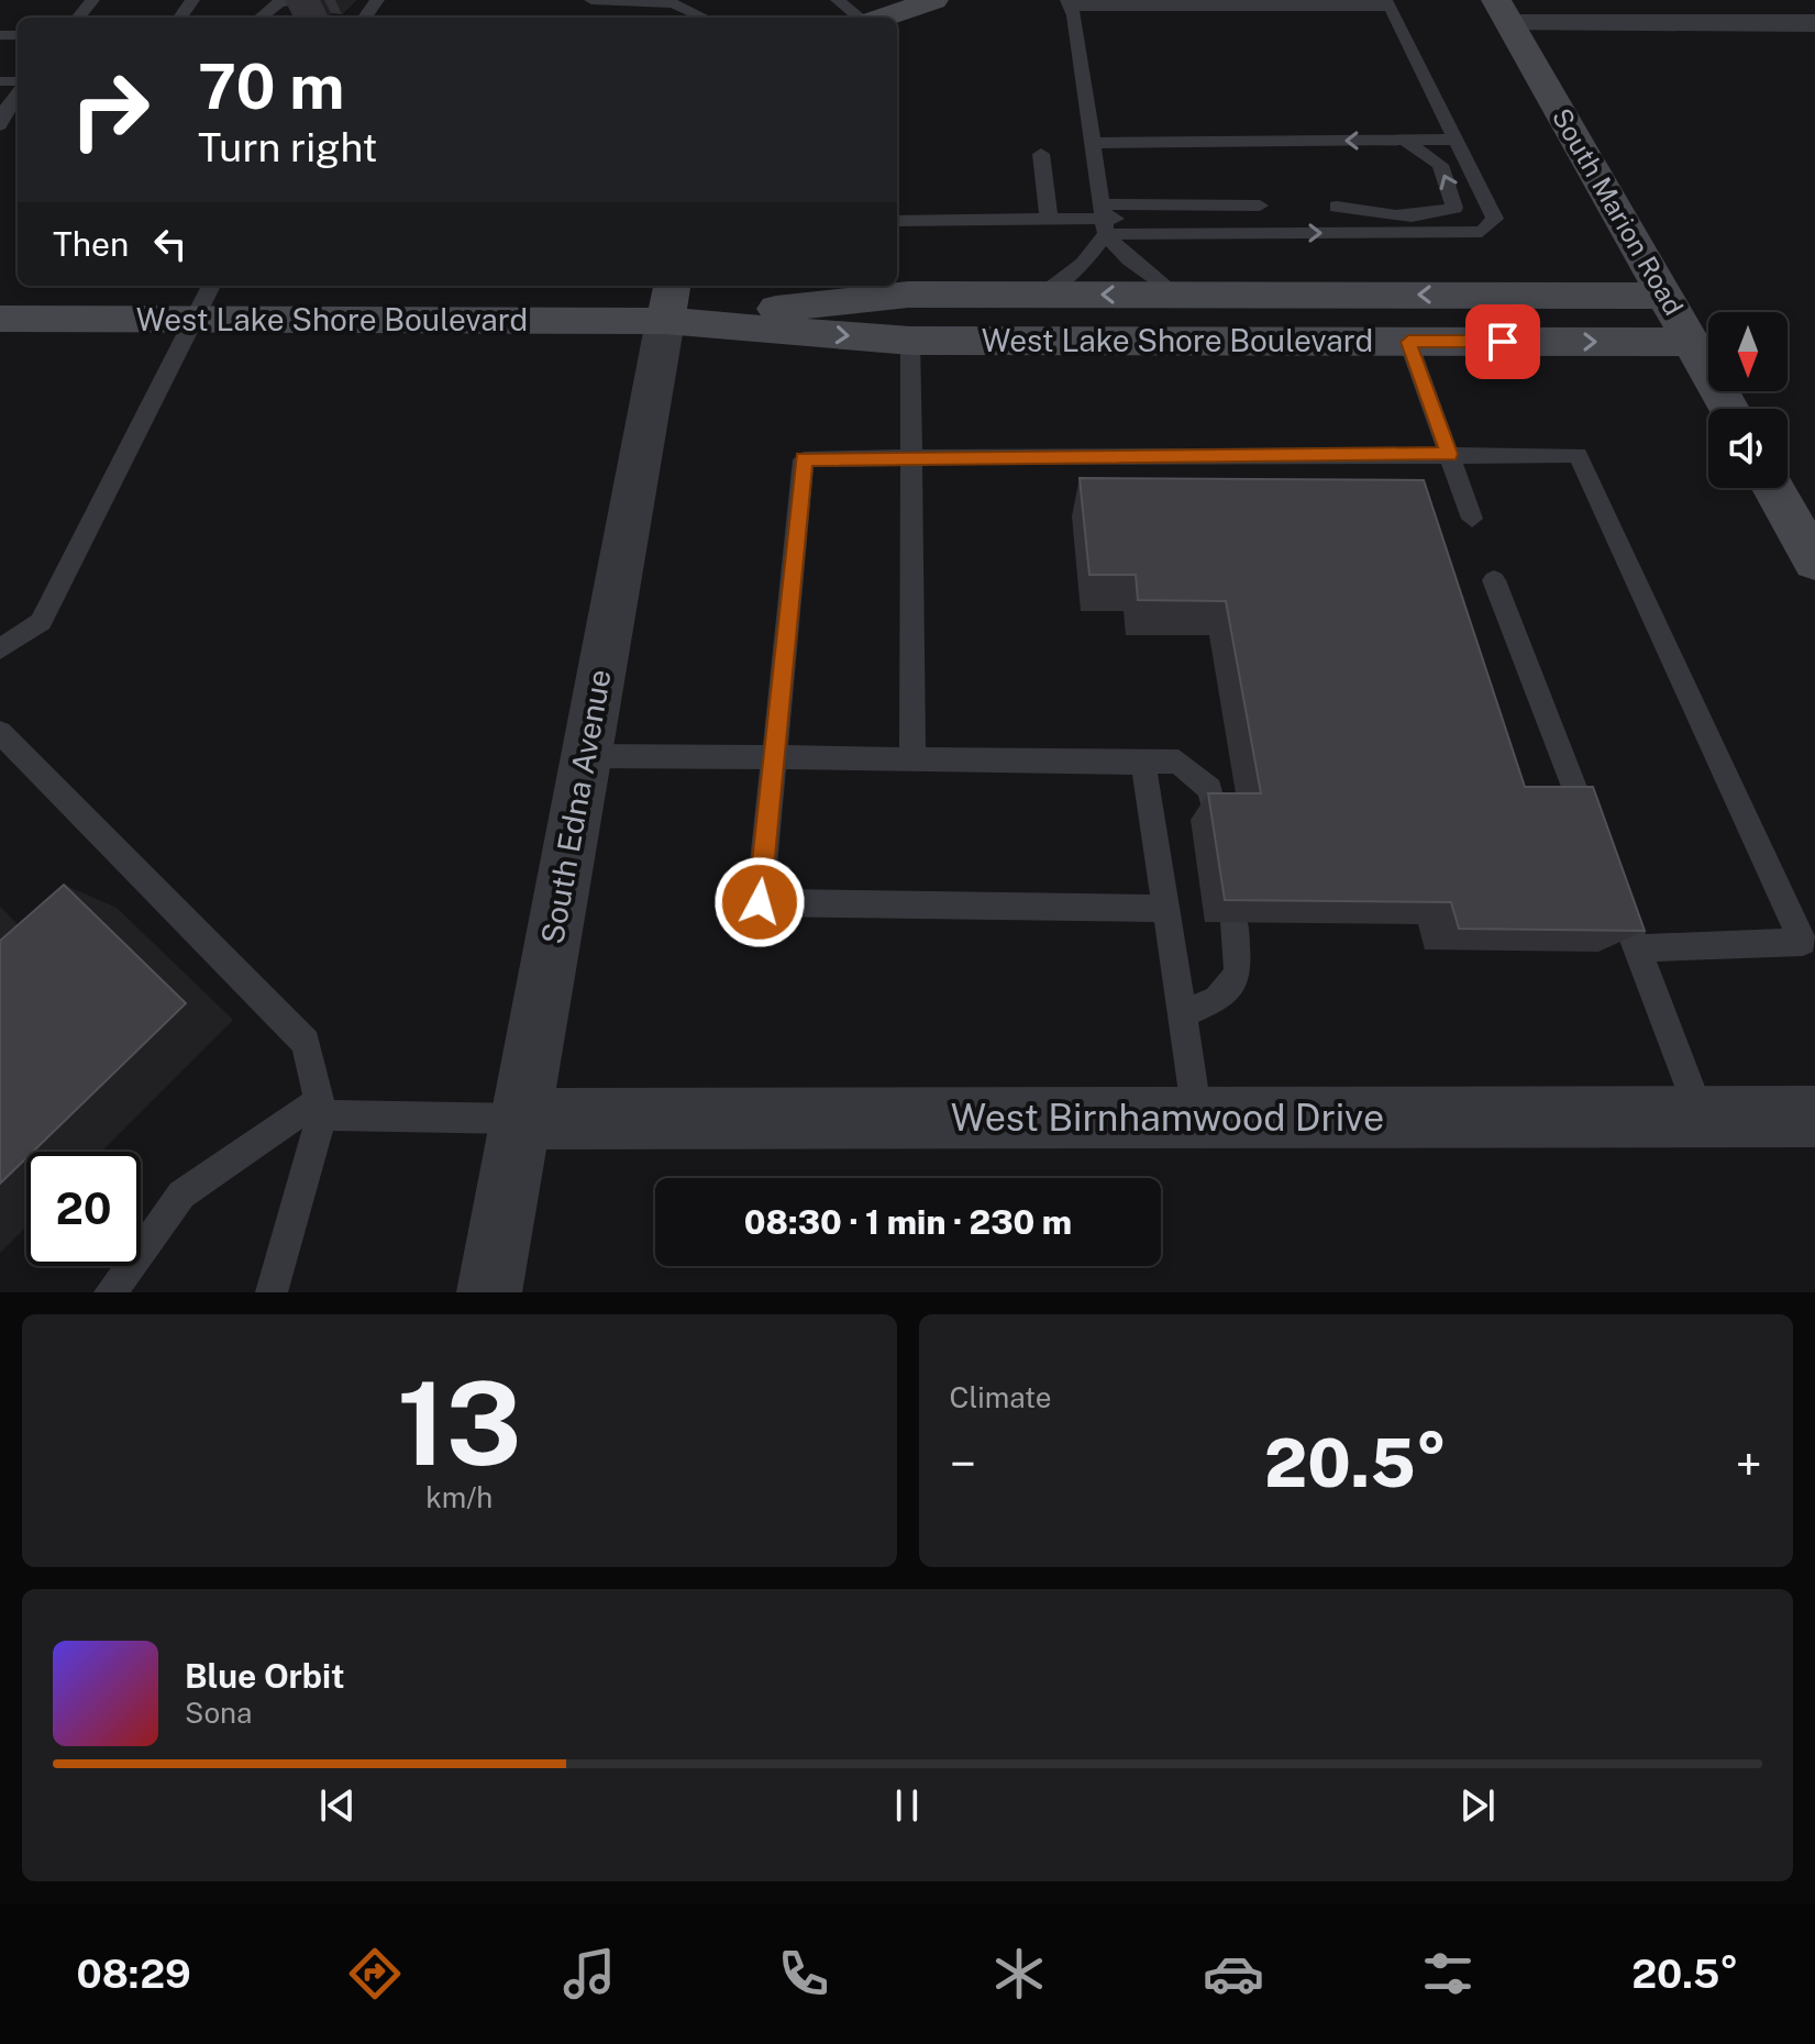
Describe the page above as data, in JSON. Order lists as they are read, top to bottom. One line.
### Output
{"streets":{"street":["South Marion Road","West Lake Shore Boulevard","South Edna Avenue","West Birnhamwood Drive"]},"crossings":[["South Marion Road","West Lake Shore Boulevard"],["West Lake Shore Boulevard","South Edna Avenue"],["South Edna Avenue","West Birnhamwood Drive"]],"north":"bottom","page":{"turn":["70 m","Turn right"],"then":"Then","limit":"20","trip":"08:30 · 1 min · 230 m","tile":[["13","km/h"],"Climate"],"heat":["−","20.5°","+"],"song":["Blue Orbit","Sona"],"tabs":["08:29","20.5°"]}}
